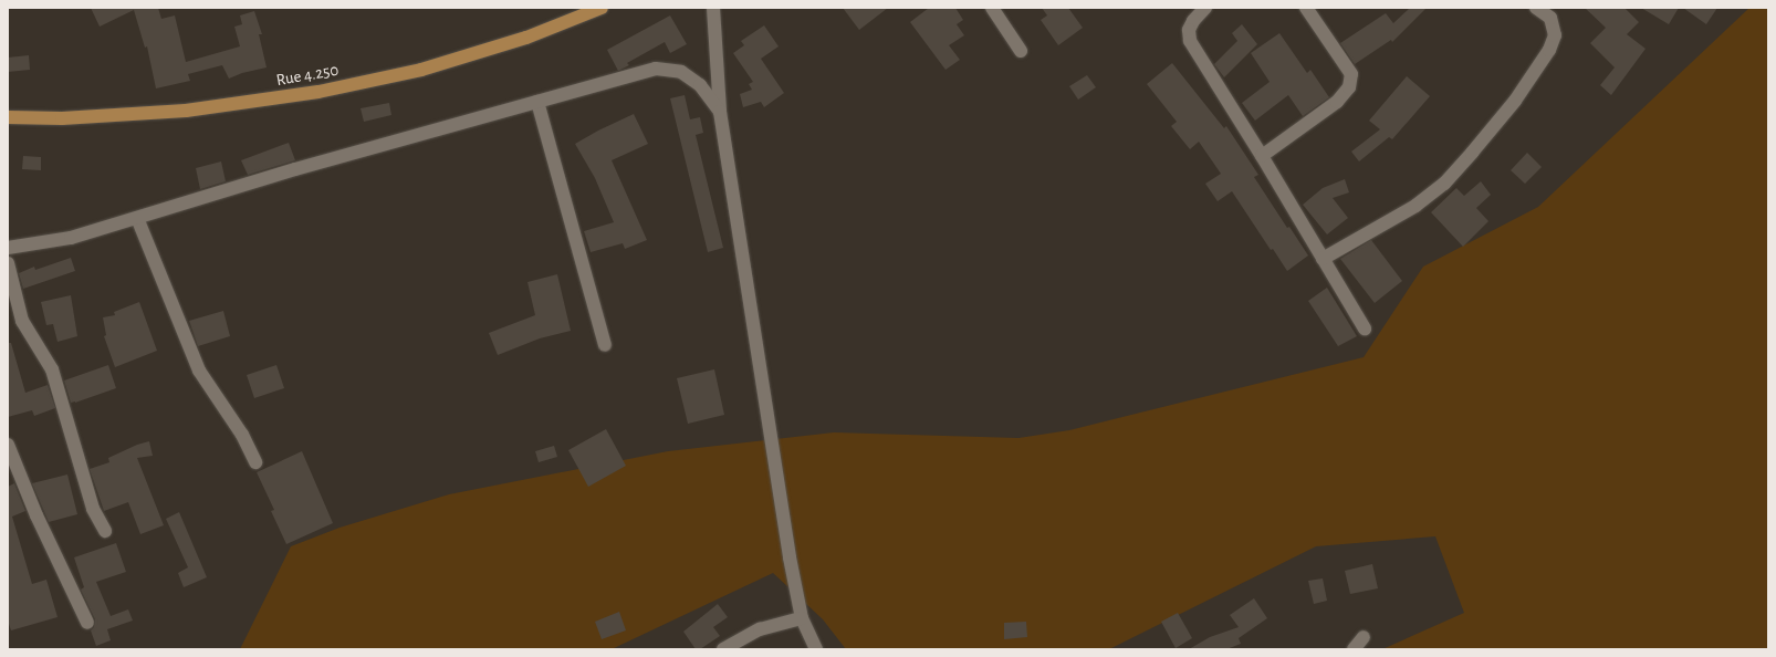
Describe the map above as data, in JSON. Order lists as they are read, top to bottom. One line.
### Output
{"streets":{"main road":["Rue 4.250"]}}
